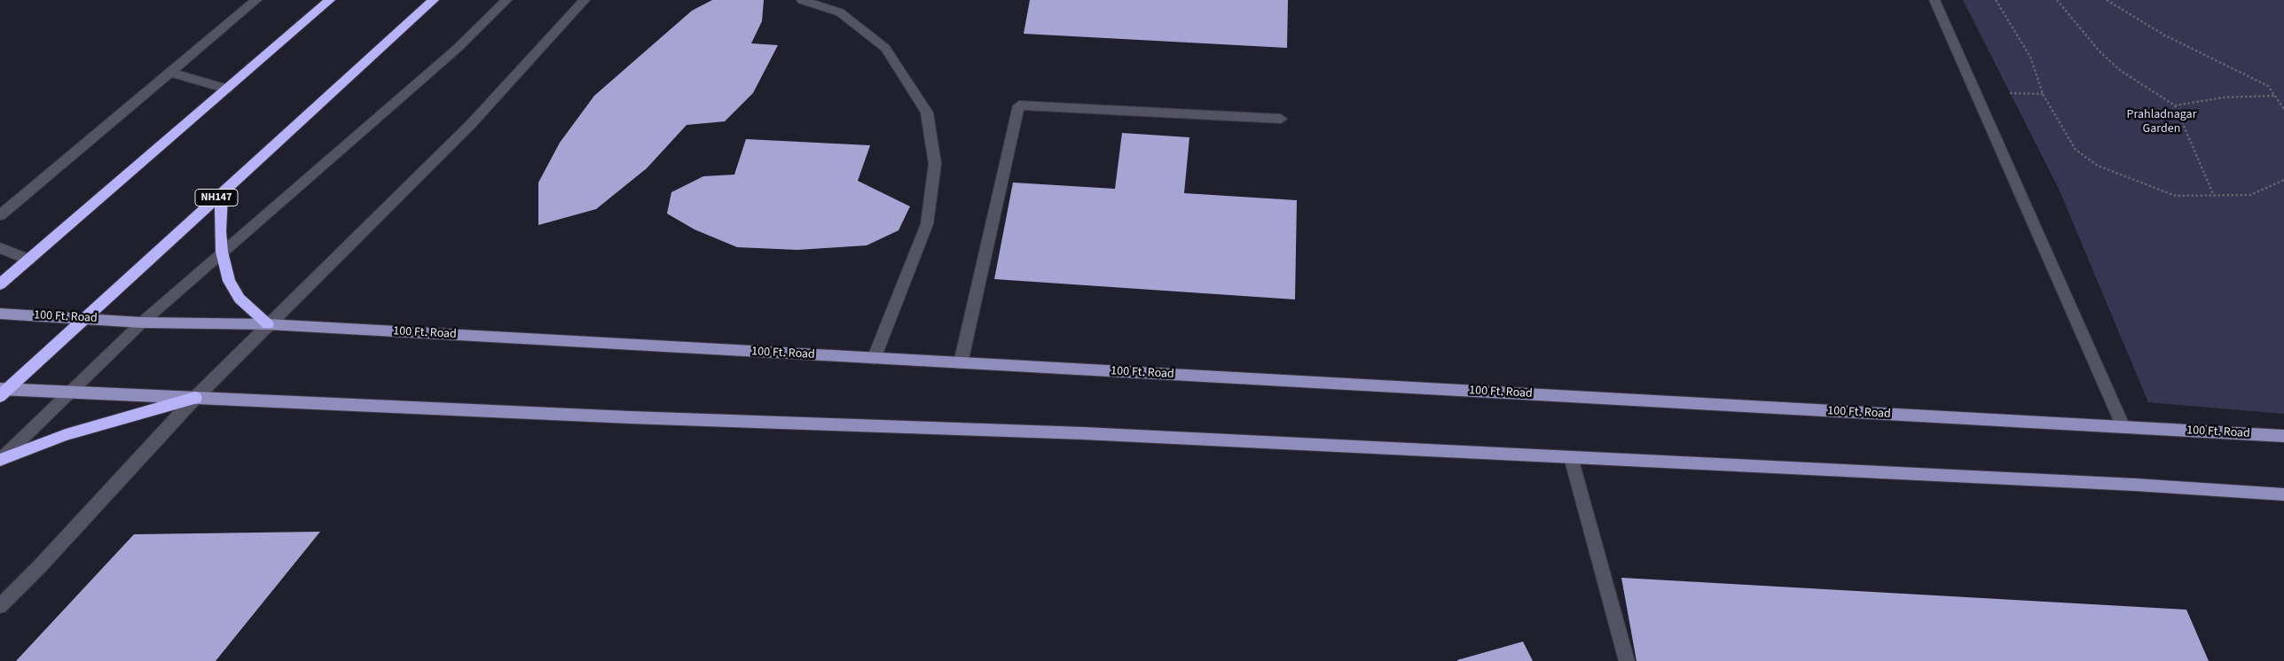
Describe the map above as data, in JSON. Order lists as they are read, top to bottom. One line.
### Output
{"streets":{"highway":["NH147"],"main road":["100 Ft. Road"]},"crossings":[["NH147","100 Ft. Road"]],"parks":["Prahladnagar Garden"]}
